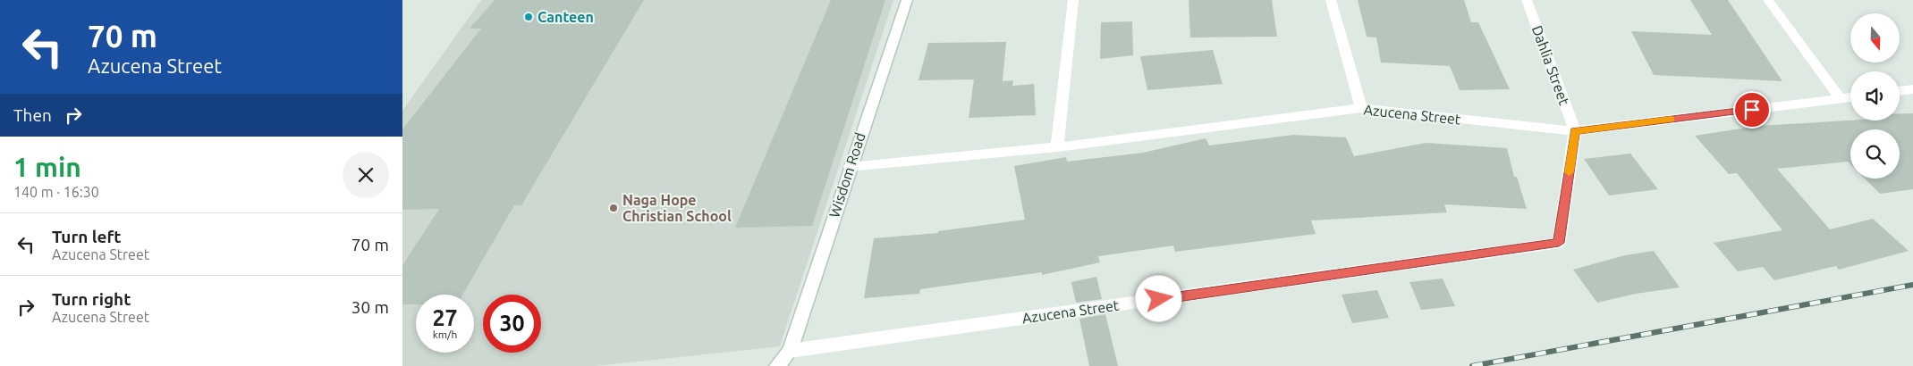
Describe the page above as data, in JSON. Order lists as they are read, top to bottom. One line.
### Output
{"streets":{"street":["Dahlia Street","Azucena Street","Wisdom Road"]},"crossings":[["Dahlia Street","Azucena Street"],["Azucena Street","Wisdom Road"]],"places":["Canteen","Naga Hope Christian School"],"north":"bottom","page":{"turn":["70 m","Azucena Street"],"then":"Then","heading":["1 min","140 m · 16:30"],"list":[{"name":"Turn left","note":"Azucena Street","value":"70 m"},{"name":"Turn right","note":"Azucena Street","value":"30 m"}],"speed":"27 km/h","limit":"30"}}
